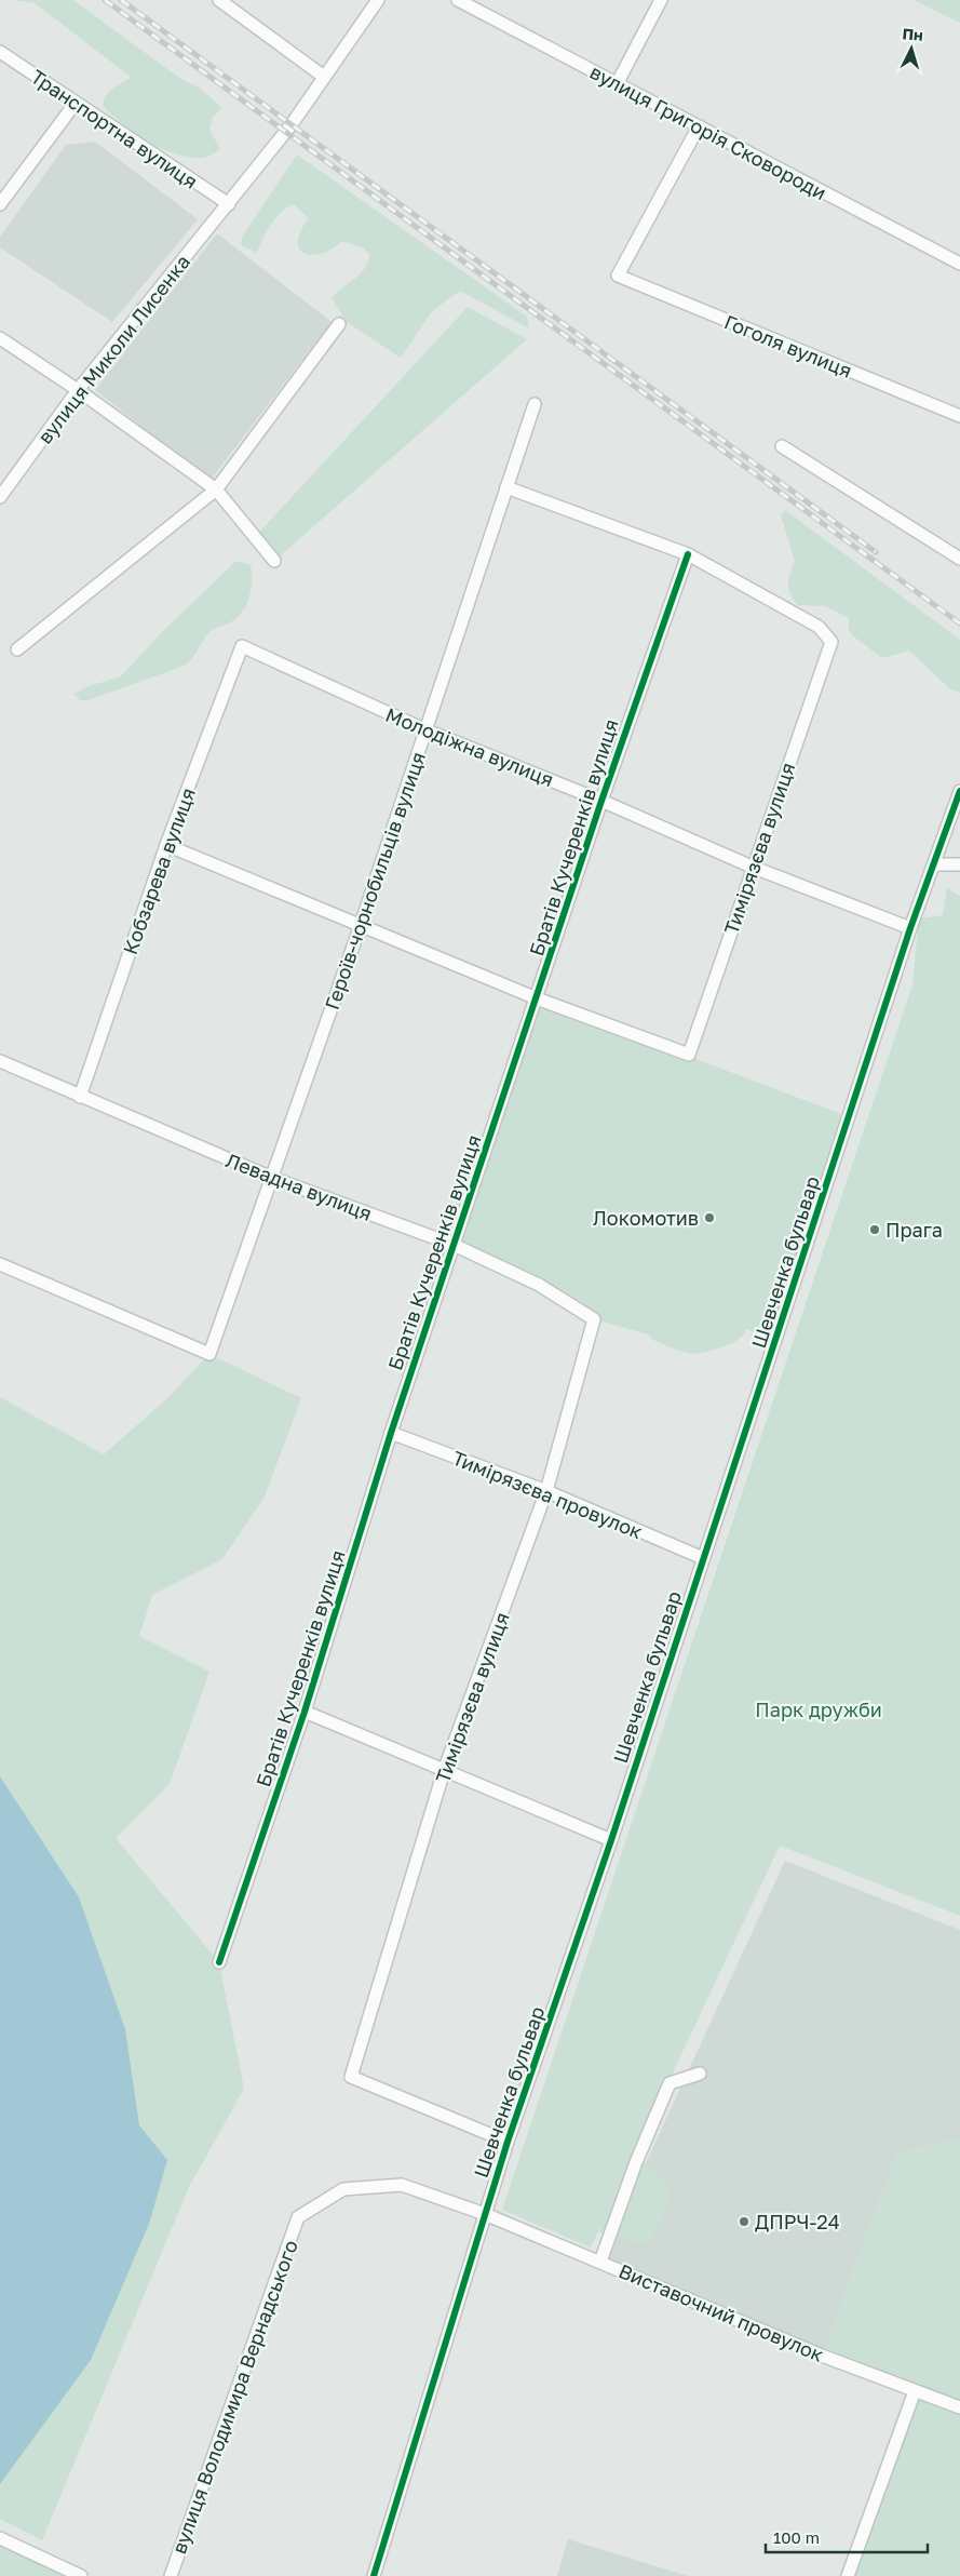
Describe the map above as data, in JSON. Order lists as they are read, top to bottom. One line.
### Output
{"streets":{"street":["Транспортна вулиця","вулиця Григорія Сковороди","Гоголя вулиця","вулиця Миколи Лисенка","Молодіжна вулиця","Братів Кучеренків вулиця","Тимірязєва вулиця","Кобзарева вулиця","Героїв-чорнобильців вулиця","Левадна вулиця","Шевченка бульвар","Тимірязєва провулок","Виставочний провулок","вулиця Володимира Вернадського"]},"crossings":[["Транспортна вулиця","вулиця Миколи Лисенка"],["вулиця Григорія Сковороди","Гоголя вулиця"],["Молодіжна вулиця","Братів Кучеренків вулиця"],["Молодіжна вулиця","Тимірязєва вулиця"],["Молодіжна вулиця","Кобзарева вулиця"],["Молодіжна вулиця","Героїв-чорнобильців вулиця"],["Молодіжна вулиця","Шевченка бульвар"],["Братів Кучеренків вулиця","Тимірязєва вулиця"],["Братів Кучеренків вулиця","Левадна вулиця"],["Братів Кучеренків вулиця","Тимірязєва провулок"],["Тимірязєва вулиця","Левадна вулиця"],["Тимірязєва вулиця","Шевченка бульвар"],["Тимірязєва вулиця","Тимірязєва провулок"],["Кобзарева вулиця","Левадна вулиця"],["Героїв-чорнобильців вулиця","Левадна вулиця"],["Шевченка бульвар","Тимірязєва провулок"],["Шевченка бульвар","Виставочний провулок"],["Виставочний провулок","вулиця Володимира Вернадського"]],"parks":["Парк дружби"],"places":["Локомотив","Прага","ДПРЧ-24"],"scale_bar":"100 m","north":"top"}
